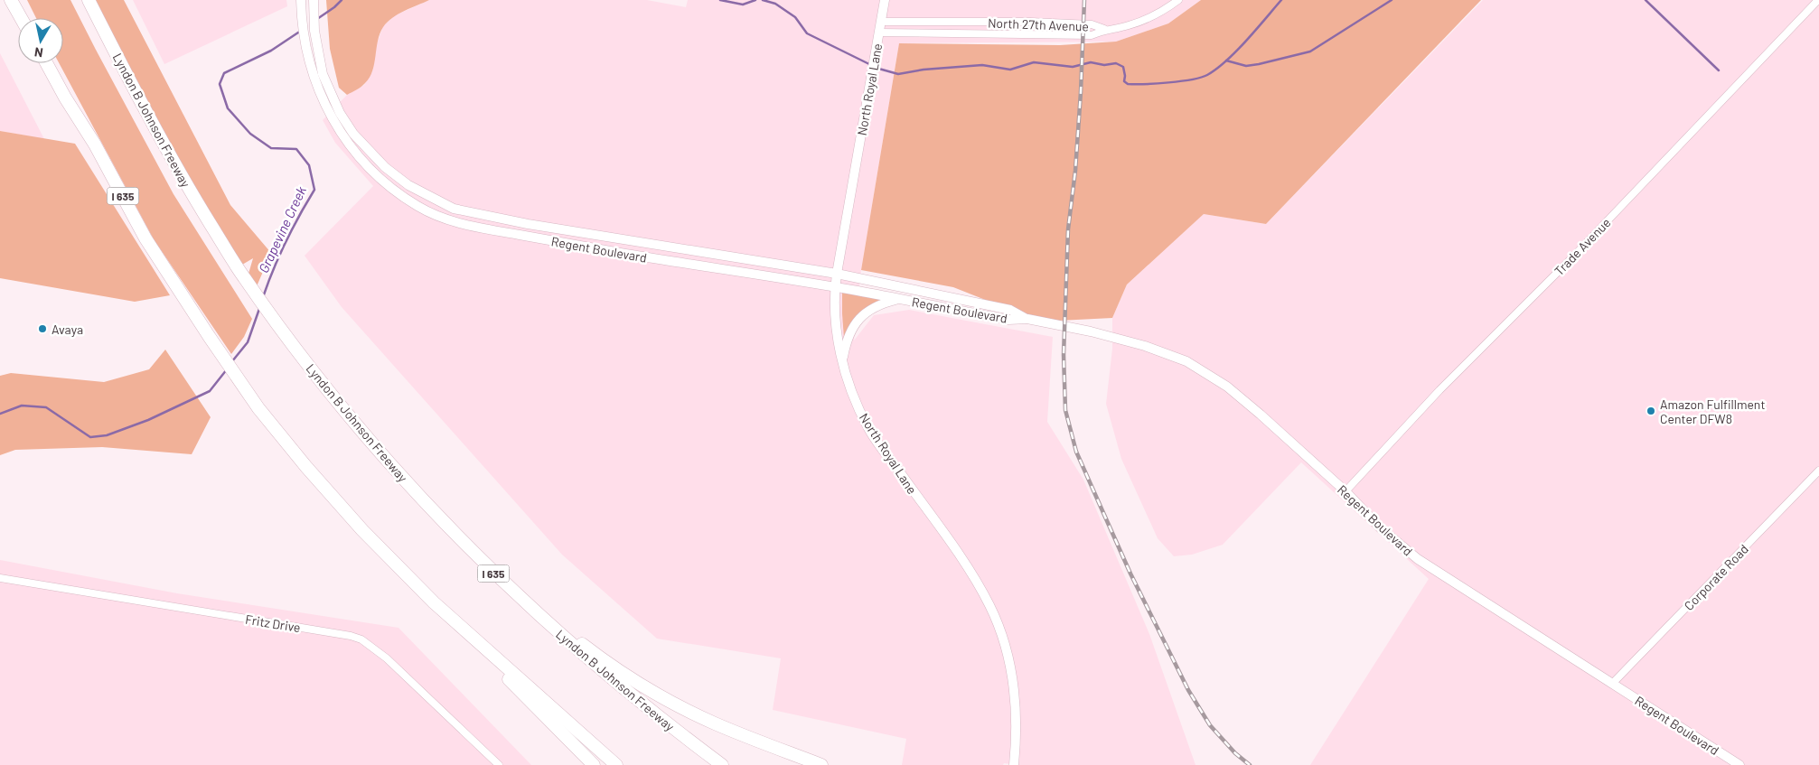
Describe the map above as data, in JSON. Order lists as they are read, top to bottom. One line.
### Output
{"streets":{"highway":["Lyndon B Johnson Freeway","I 635"],"street":["North 27th Avenue","North Royal Lane","Trade Avenue","Regent Boulevard","Corporate Road","Fritz Drive"]},"crossings":[["North 27th Avenue","North Royal Lane"],["North Royal Lane","Regent Boulevard"],["Trade Avenue","Regent Boulevard"],["Regent Boulevard","Corporate Road"]],"water":["Grapevine Creek"],"places":["Avaya","Amazon Fulfillment Center DFW8"],"north":"bottom"}
